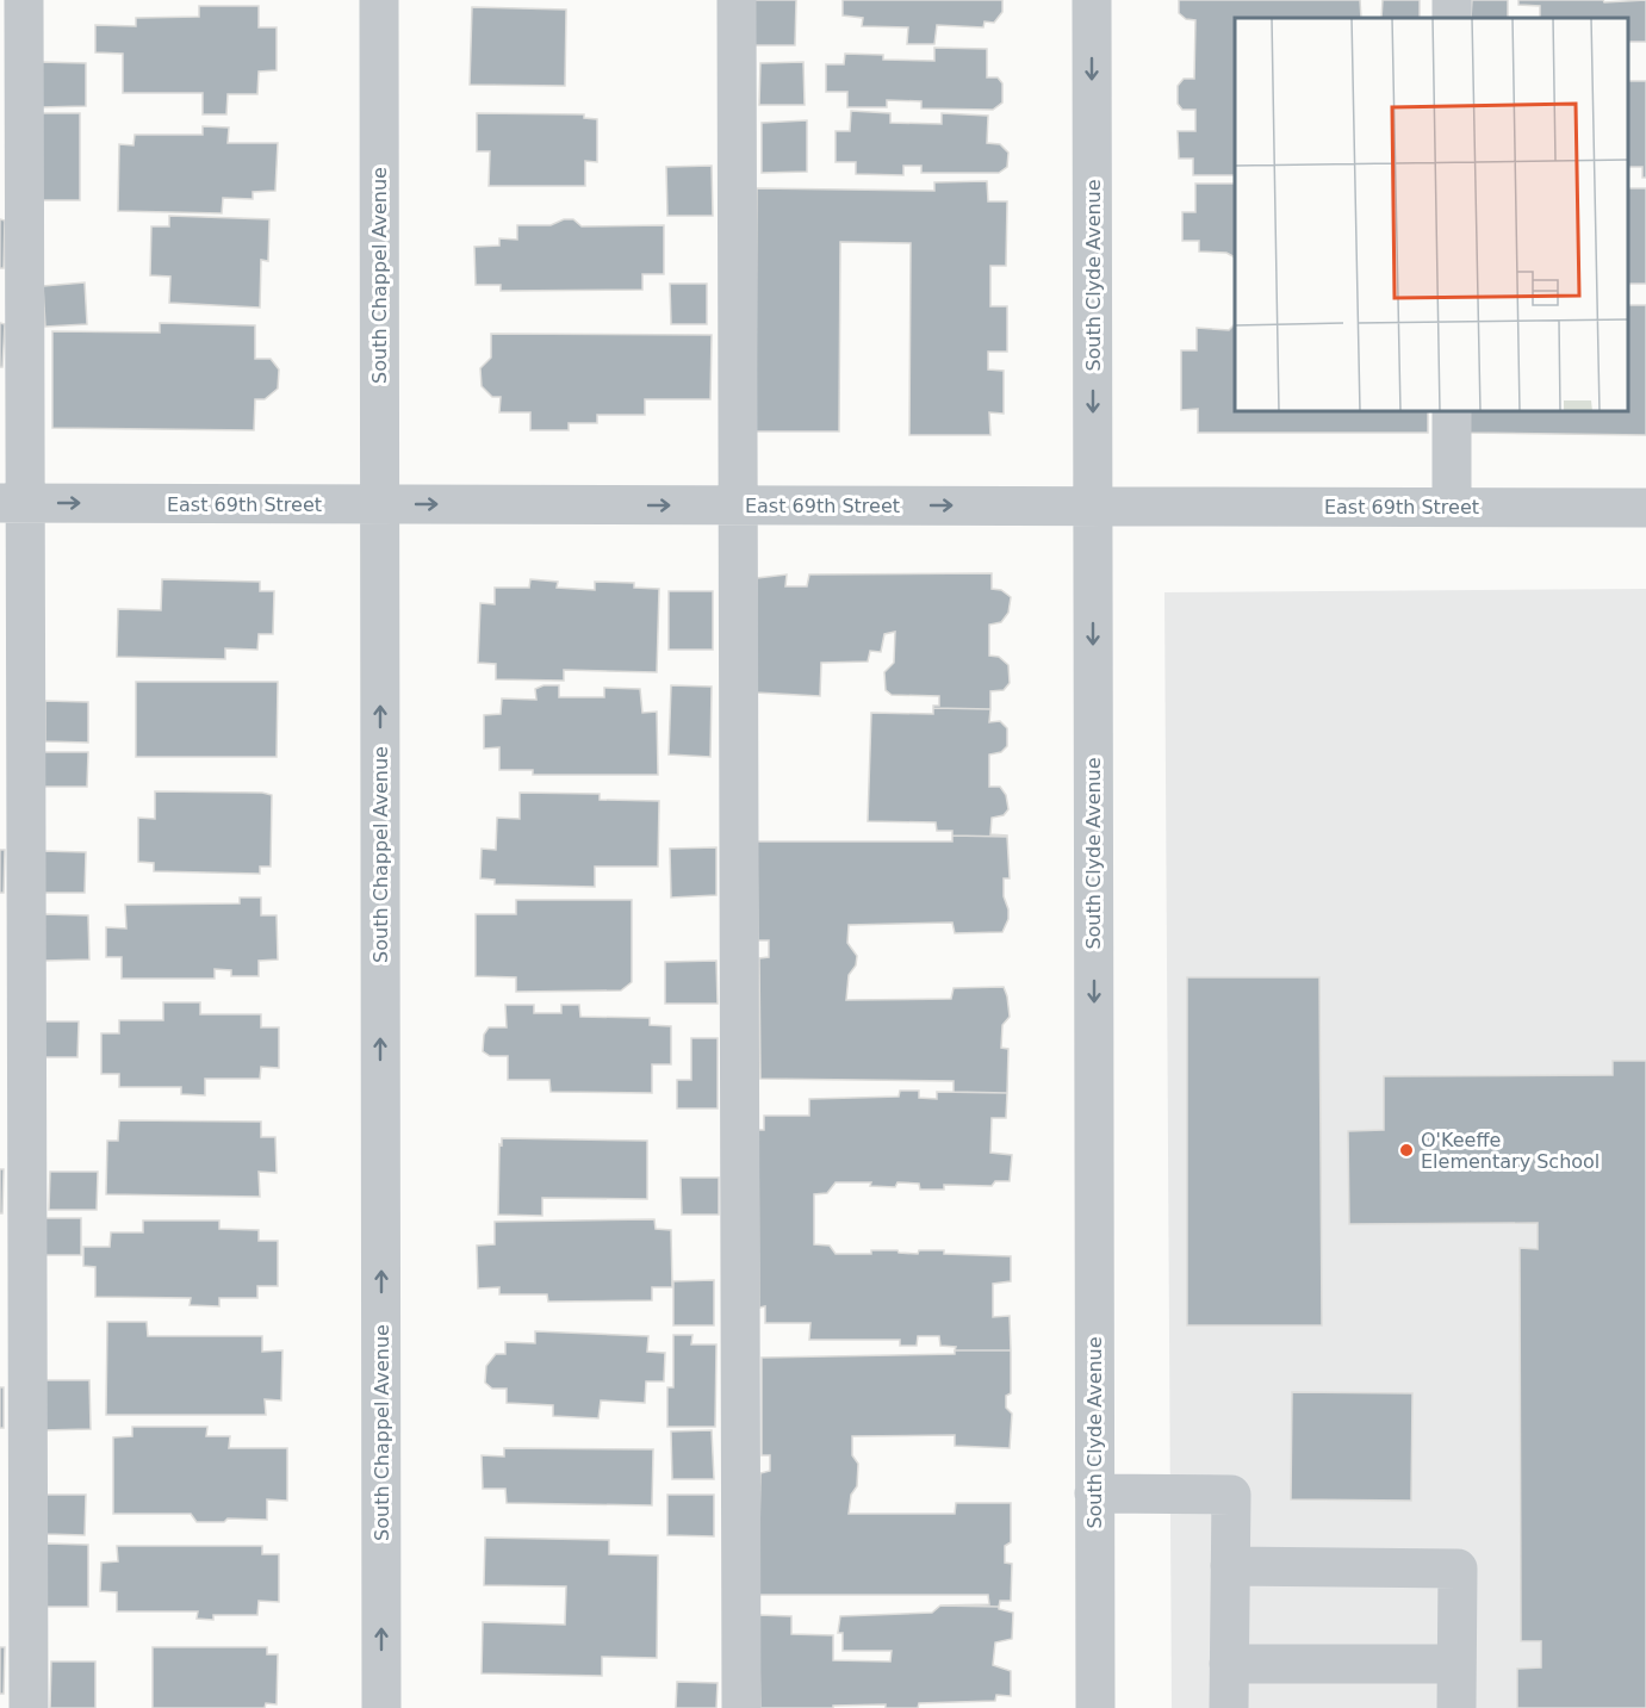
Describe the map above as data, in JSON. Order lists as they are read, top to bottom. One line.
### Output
{"streets":{"street":["South Chappel Avenue","South Clyde Avenue","East 69th Street"]},"crossings":[["South Chappel Avenue","East 69th Street"],["South Clyde Avenue","East 69th Street"]],"one_way":["South Chappel Avenue","South Clyde Avenue","East 69th Street"],"places":["O'Keeffe Elementary School"]}
